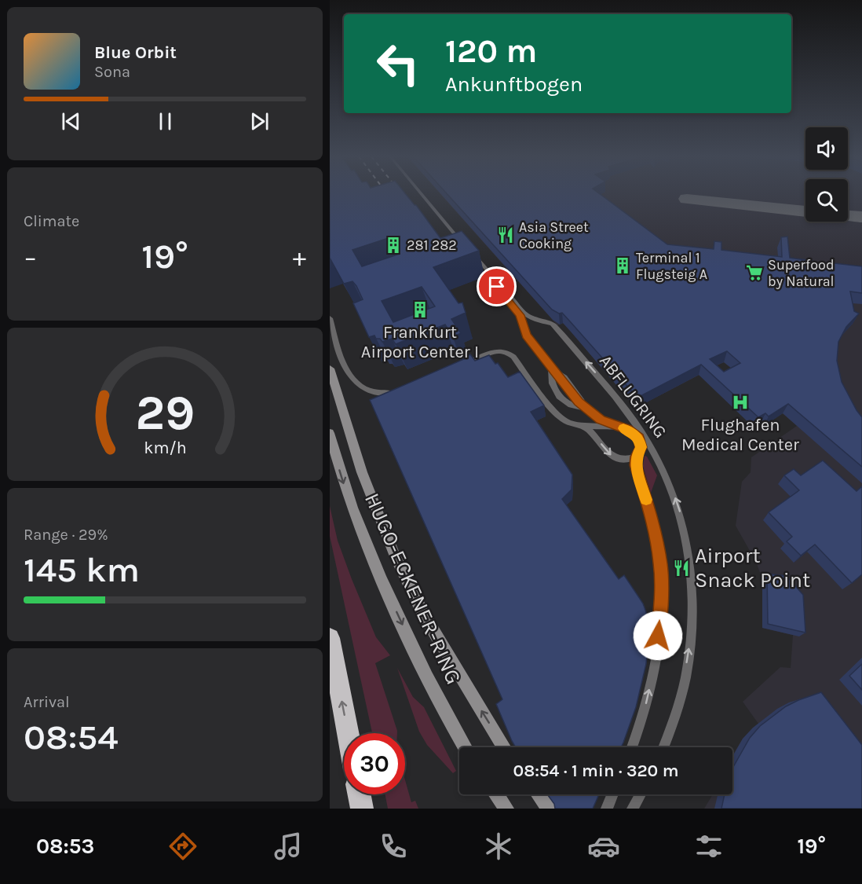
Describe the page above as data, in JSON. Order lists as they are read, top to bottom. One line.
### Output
{"streets":{"street":["ABFLUGRING","HUGO-ECKENER-RING"]},"places":{"restaurant":["Asia Street Cooking","Airport Snack Point"],"building":["281 282","Terminal 1 Flugsteig A","Frankfurt Airport Center I"],"supermarket":["Superfood by Natural"],"hospital":["Flughafen Medical Center"]},"page":{"turn":["120 m","Ankunftbogen"],"song":["Blue Orbit","Sona"],"tile":["Climate",["Range · 29%","145 km"],["Arrival","08:54"]],"heat":["−","19°","+"],"limit":"30","trip":"08:54 · 1 min · 320 m","tabs":["08:53","19°"],"gauge":["29","km/h"]}}
